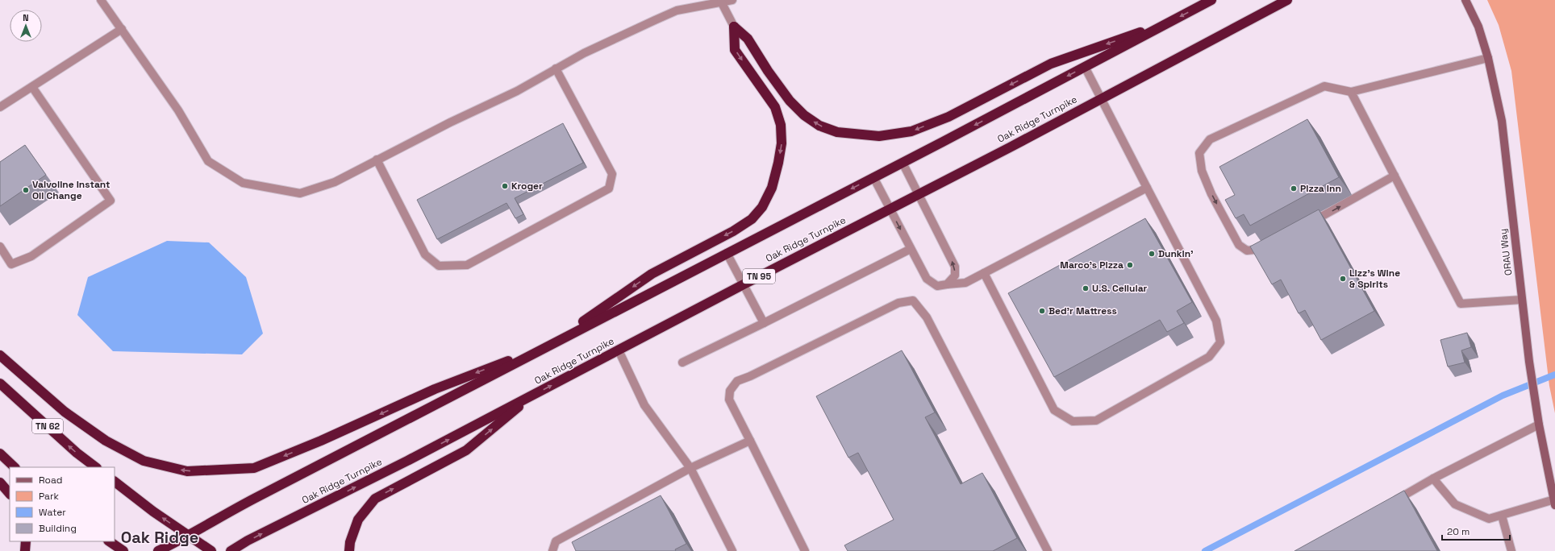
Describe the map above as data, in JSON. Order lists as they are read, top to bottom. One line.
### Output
{"streets":{"highway":["Oak Ridge Turnpike","TN 95","TN 62"],"street":["ORAU Way"]},"districts":["Oak Ridge"],"places":["Kroger","Pizza Inn","Valvoline Instant Oil Change","Dunkin'","Marco's Pizza","Lizz's Wine & Spirits","U.S. Cellular","Bed'r Mattress"],"legend":["Road","Park","Water","Building"],"scale_bar":"20 m","north":"top"}
